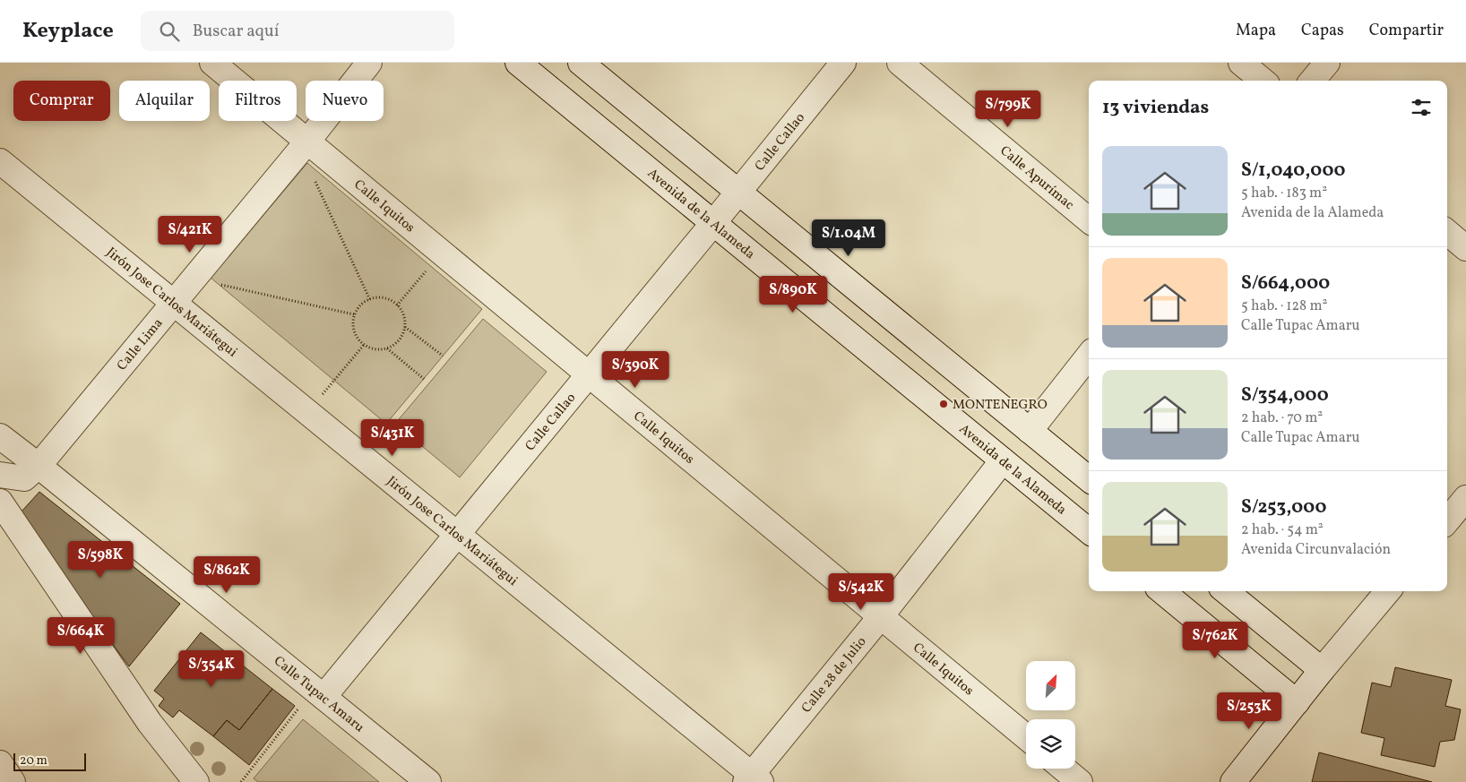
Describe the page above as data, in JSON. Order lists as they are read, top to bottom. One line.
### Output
{"streets":{"street":["Calle Callao","Calle Apurímac","Calle Iquitos","Avenida de la Alameda","Jirón Jose Carlos Mariátegui","Calle Lima","Calle 28 de Julio","Calle Tupac Amaru"]},"crossings":[["Calle Callao","Calle Iquitos"],["Calle Callao","Avenida de la Alameda"],["Calle Callao","Jirón Jose Carlos Mariátegui"],["Calle Callao","Calle Tupac Amaru"],["Calle Iquitos","Calle Lima"],["Calle Iquitos","Calle 28 de Julio"],["Avenida de la Alameda","Calle 28 de Julio"],["Jirón Jose Carlos Mariátegui","Calle Lima"],["Jirón Jose Carlos Mariátegui","Calle 28 de Julio"],["Calle Lima","Calle Tupac Amaru"]],"places":["MONTENEGRO"],"scale_bar":"20 m","north":"top right","page":{"header":"Keyplace","search":"Buscar aquí","nav":["Mapa","Capas","Compartir"],"chip":["Comprar","Alquilar","Filtros","Nuevo"],"heading":"13 viviendas","price":["S/799K","S/421K","S/1.04M","S/890K","S/390K","S/431K","S/598K","S/862K","S/542K","S/664K","S/762K","S/354K","S/253K"],"list":[{"name":"S/1,040,000","note":"5 hab. · 183 m² · Avenida de la Alameda"},{"name":"S/664,000","note":"5 hab. · 128 m² · Calle Tupac Amaru"},{"name":"S/354,000","note":"2 hab. · 70 m² · Calle Tupac Amaru"},{"name":"S/253,000","note":"2 hab. · 54 m² · Avenida Circunvalación"}],"scale":"20 m"}}
